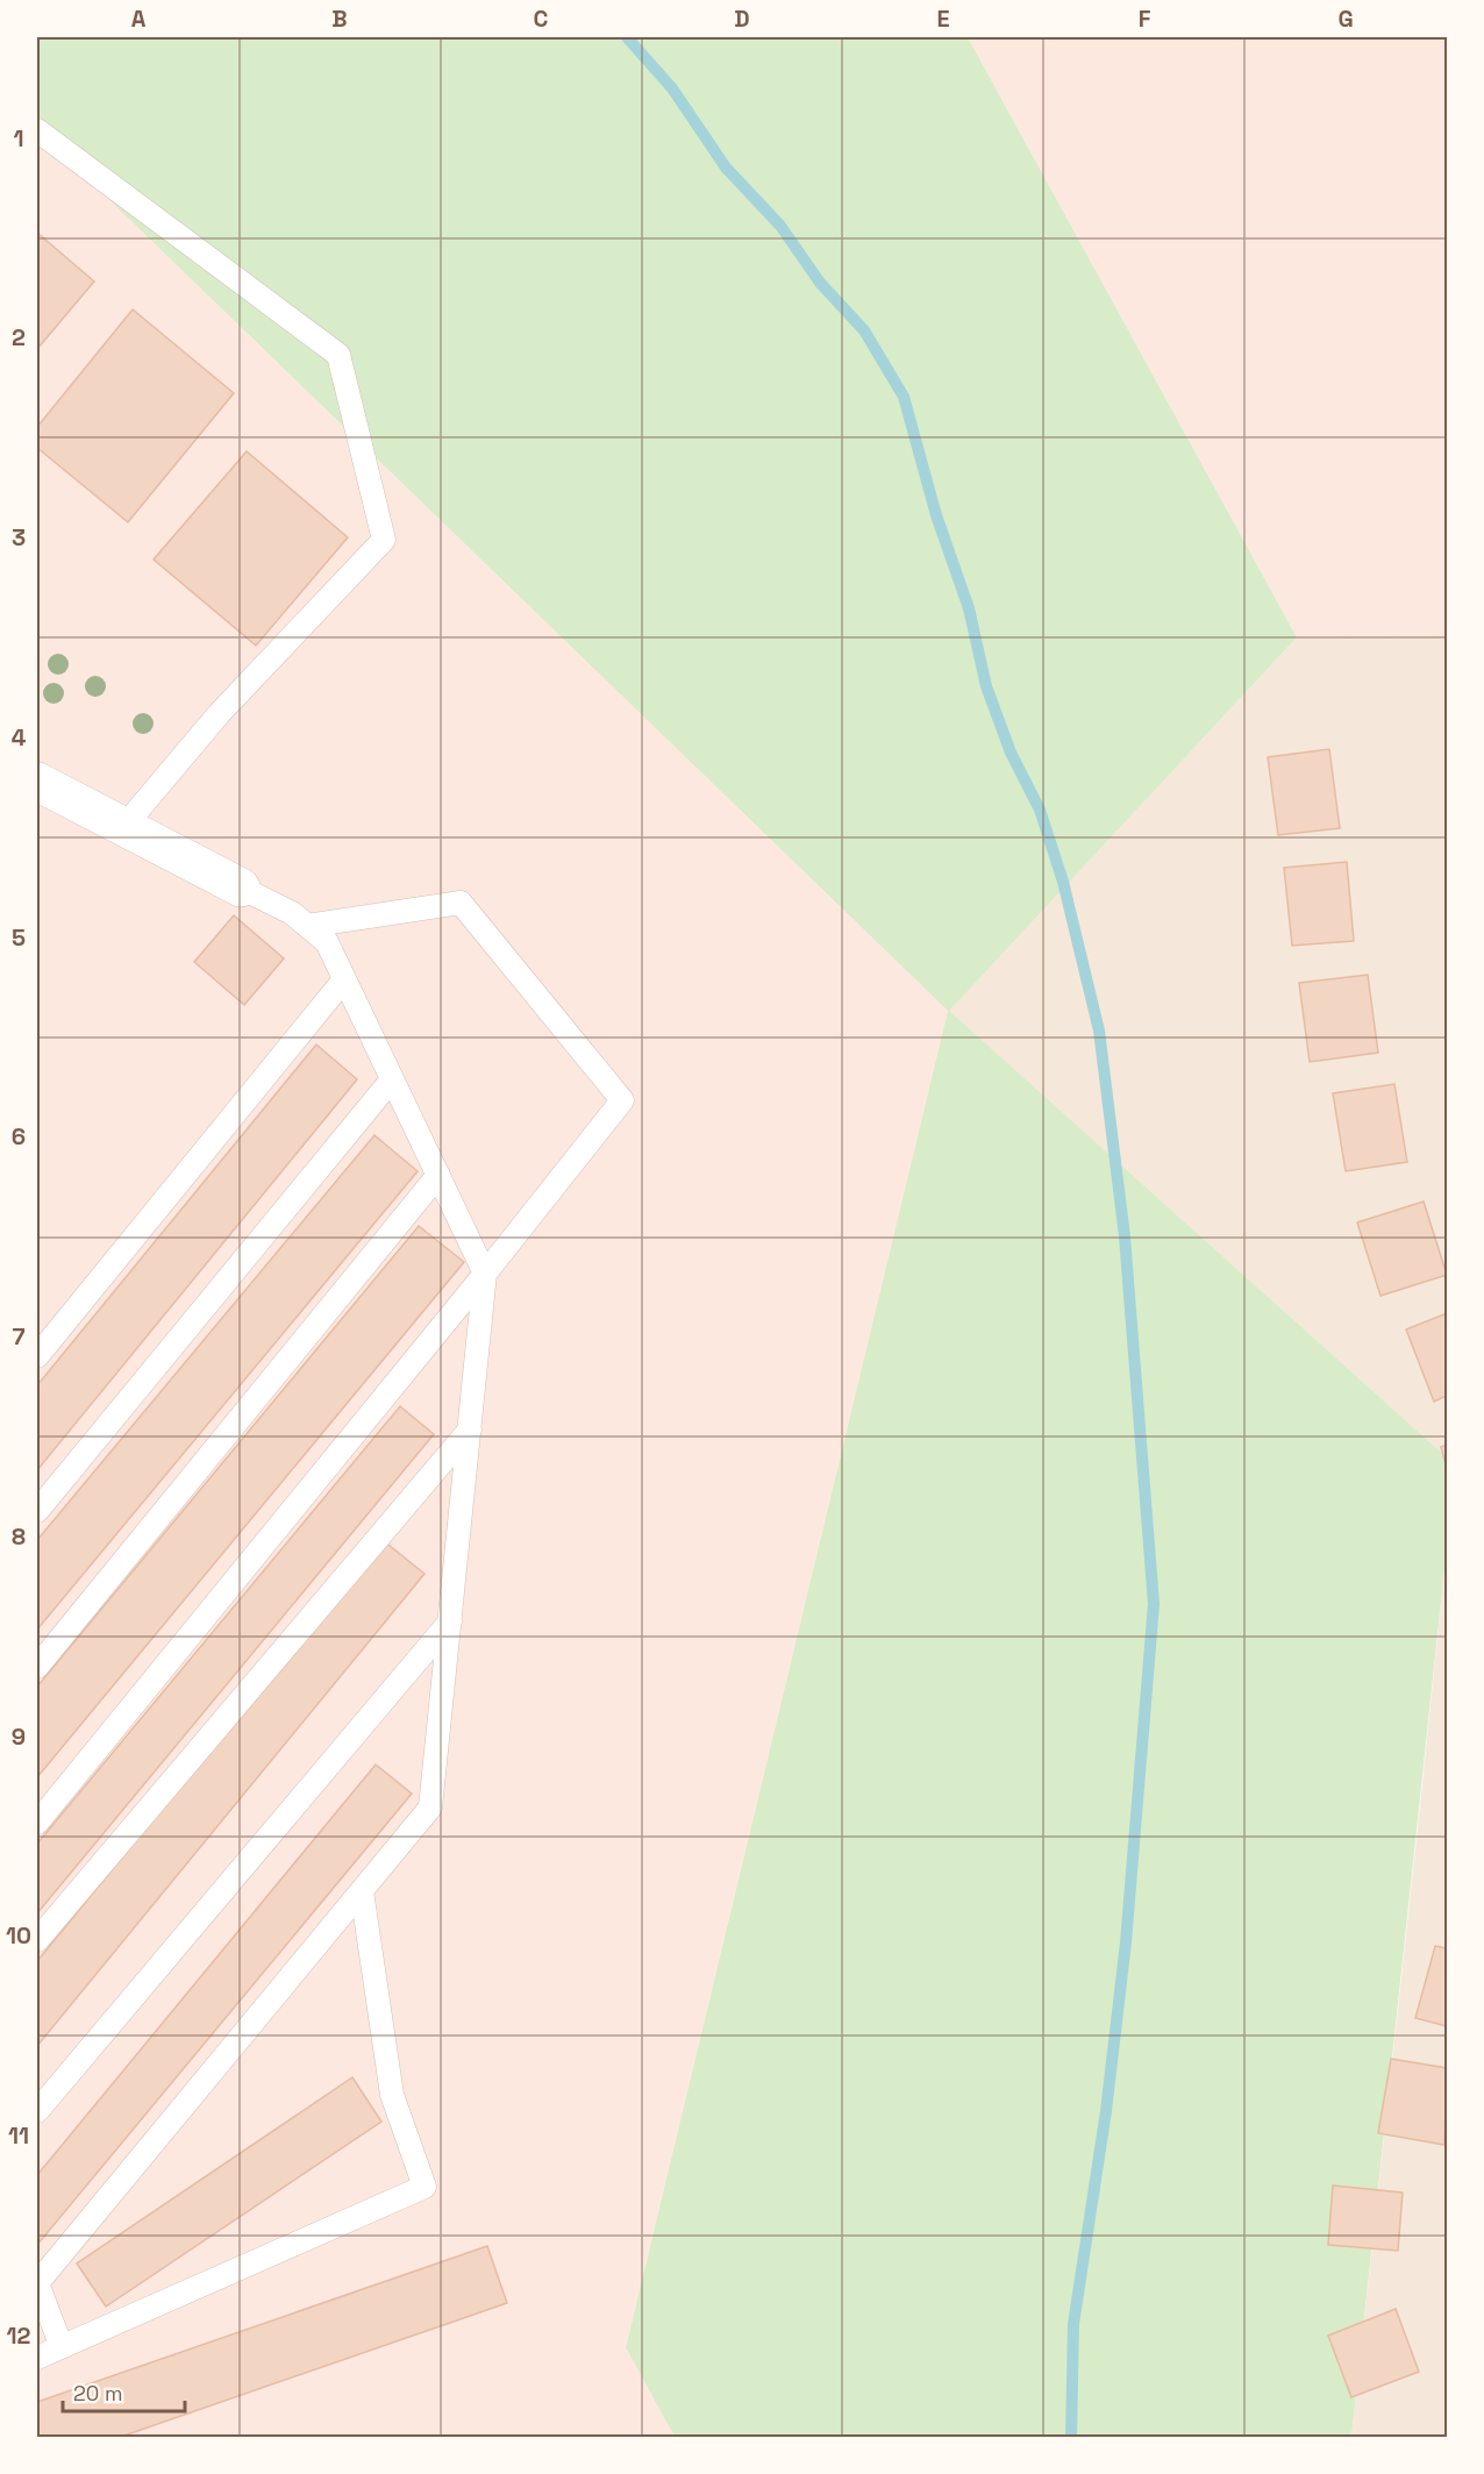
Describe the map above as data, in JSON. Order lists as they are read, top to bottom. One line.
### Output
{"scale_bar":"20 m","grid":{"columns":["A","B","C","D","E","F","G"],"rows":["1","2","3","4","5","6","7","8","9","10","11","12"]}}
